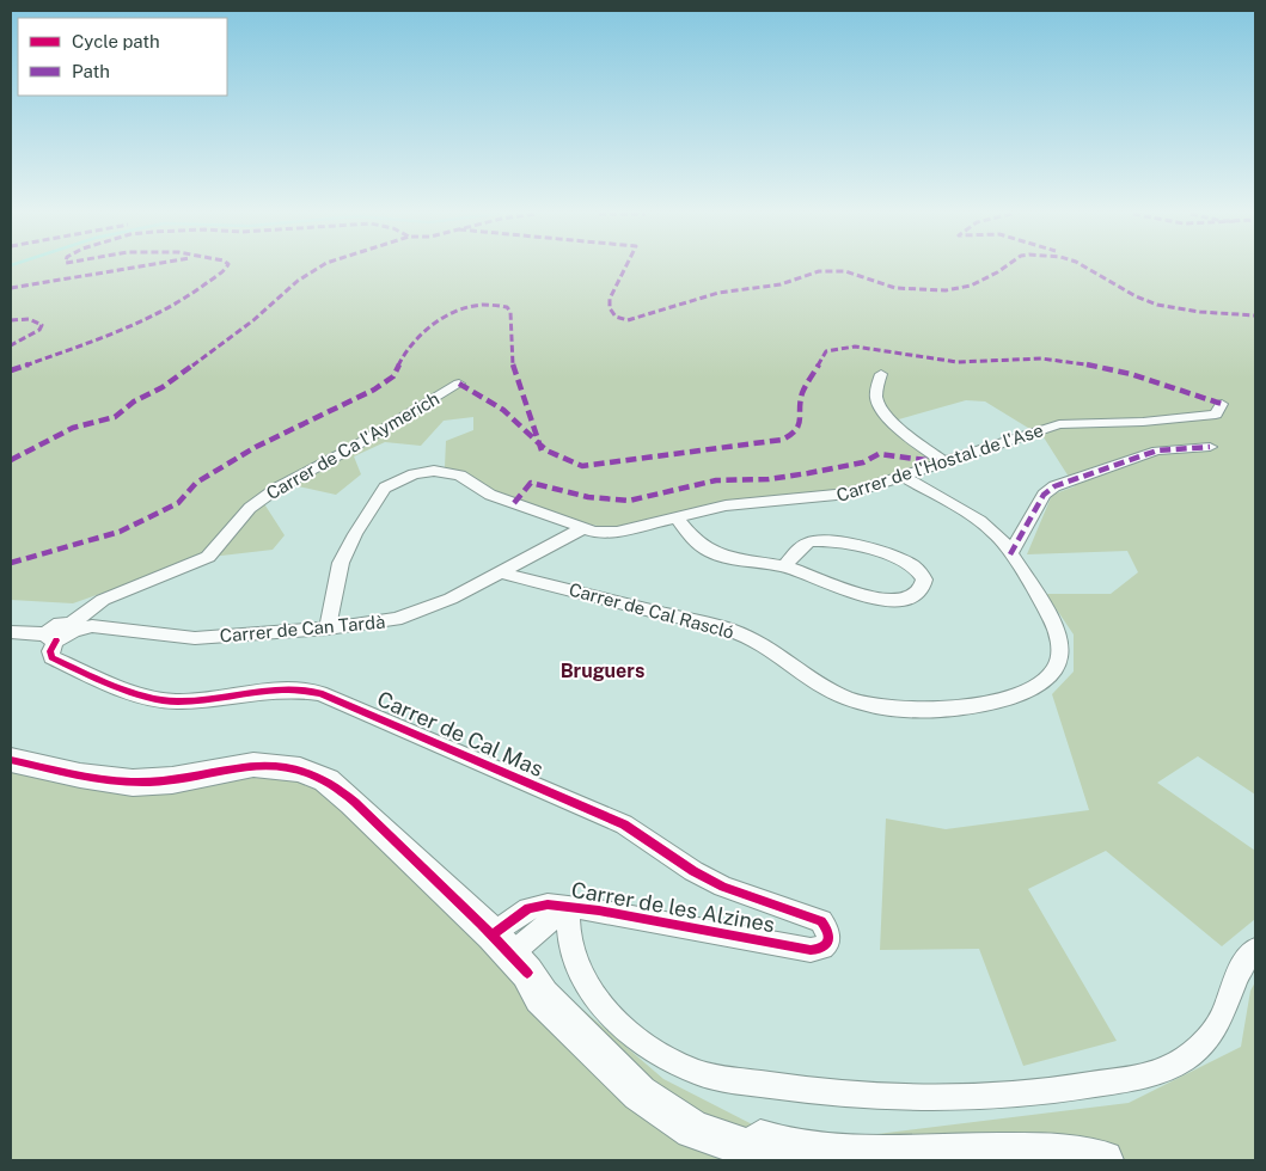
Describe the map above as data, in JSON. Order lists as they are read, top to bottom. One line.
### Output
{"streets":{"street":["Carrer de Ca l'Aymerich","Carrer de l'Hostal de l'Ase","Carrer de Cal Rascló","Carrer de Can Tardà","Carrer de Cal Mas","Carrer de les Alzines"]},"crossings":[["Carrer de Ca l'Aymerich","Carrer de Can Tardà"],["Carrer de Ca l'Aymerich","Carrer de Cal Mas"],["Carrer de l'Hostal de l'Ase","Carrer de Can Tardà"],["Carrer de Cal Rascló","Carrer de Can Tardà"],["Carrer de Can Tardà","Carrer de Cal Mas"],["Carrer de Cal Mas","Carrer de les Alzines"]],"districts":["Bruguers"],"legend":["Cycle path","Path"]}
